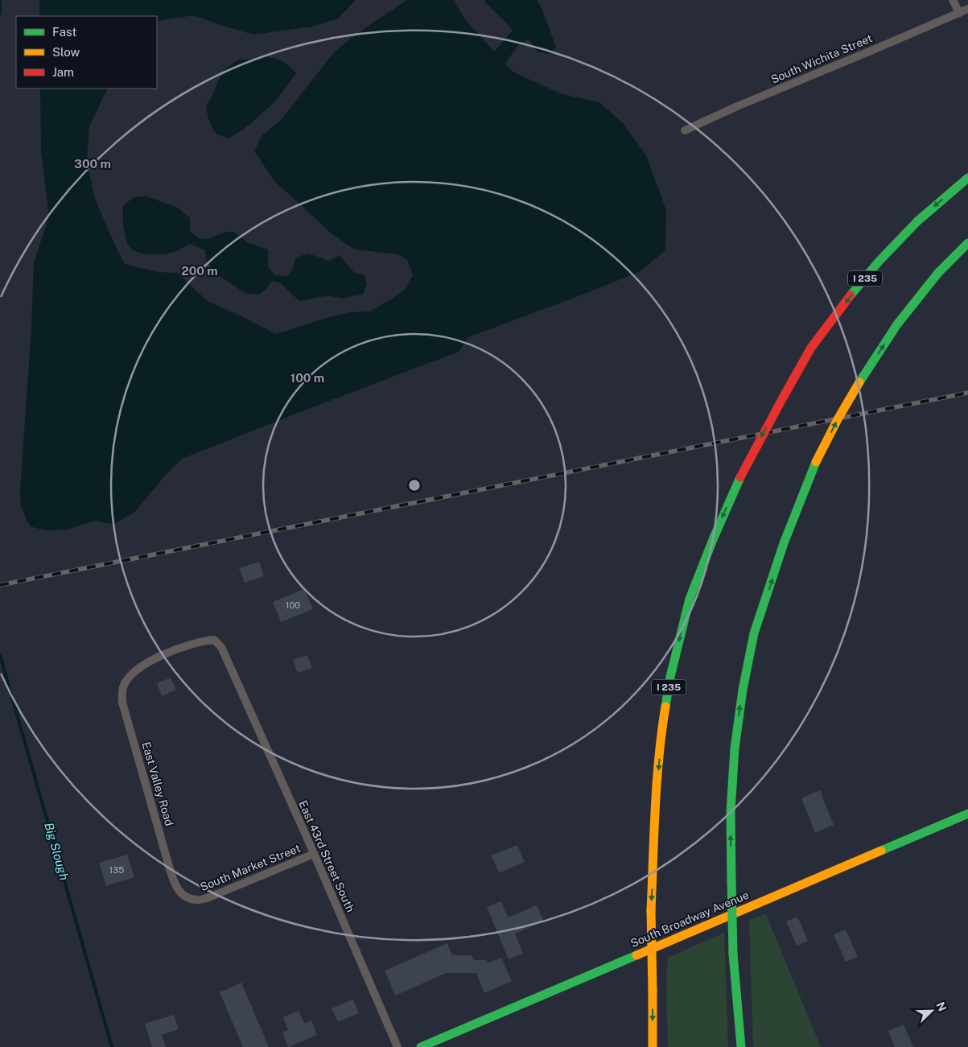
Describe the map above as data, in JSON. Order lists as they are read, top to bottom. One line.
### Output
{"streets":{"main road":["I 235","South Broadway Avenue"],"street":["South Wichita Street","East Valley Road","East 43rd Street South","South Market Street"]},"crossings":[["East Valley Road","East 43rd Street South"],["East Valley Road","South Market Street"],["East 43rd Street South","South Market Street"]],"water":["Big Slough"],"house_numbers":["100","135"],"legend":["Fast","Slow","Jam"],"north":"top right","rings":["300 m","200 m","100 m"]}
